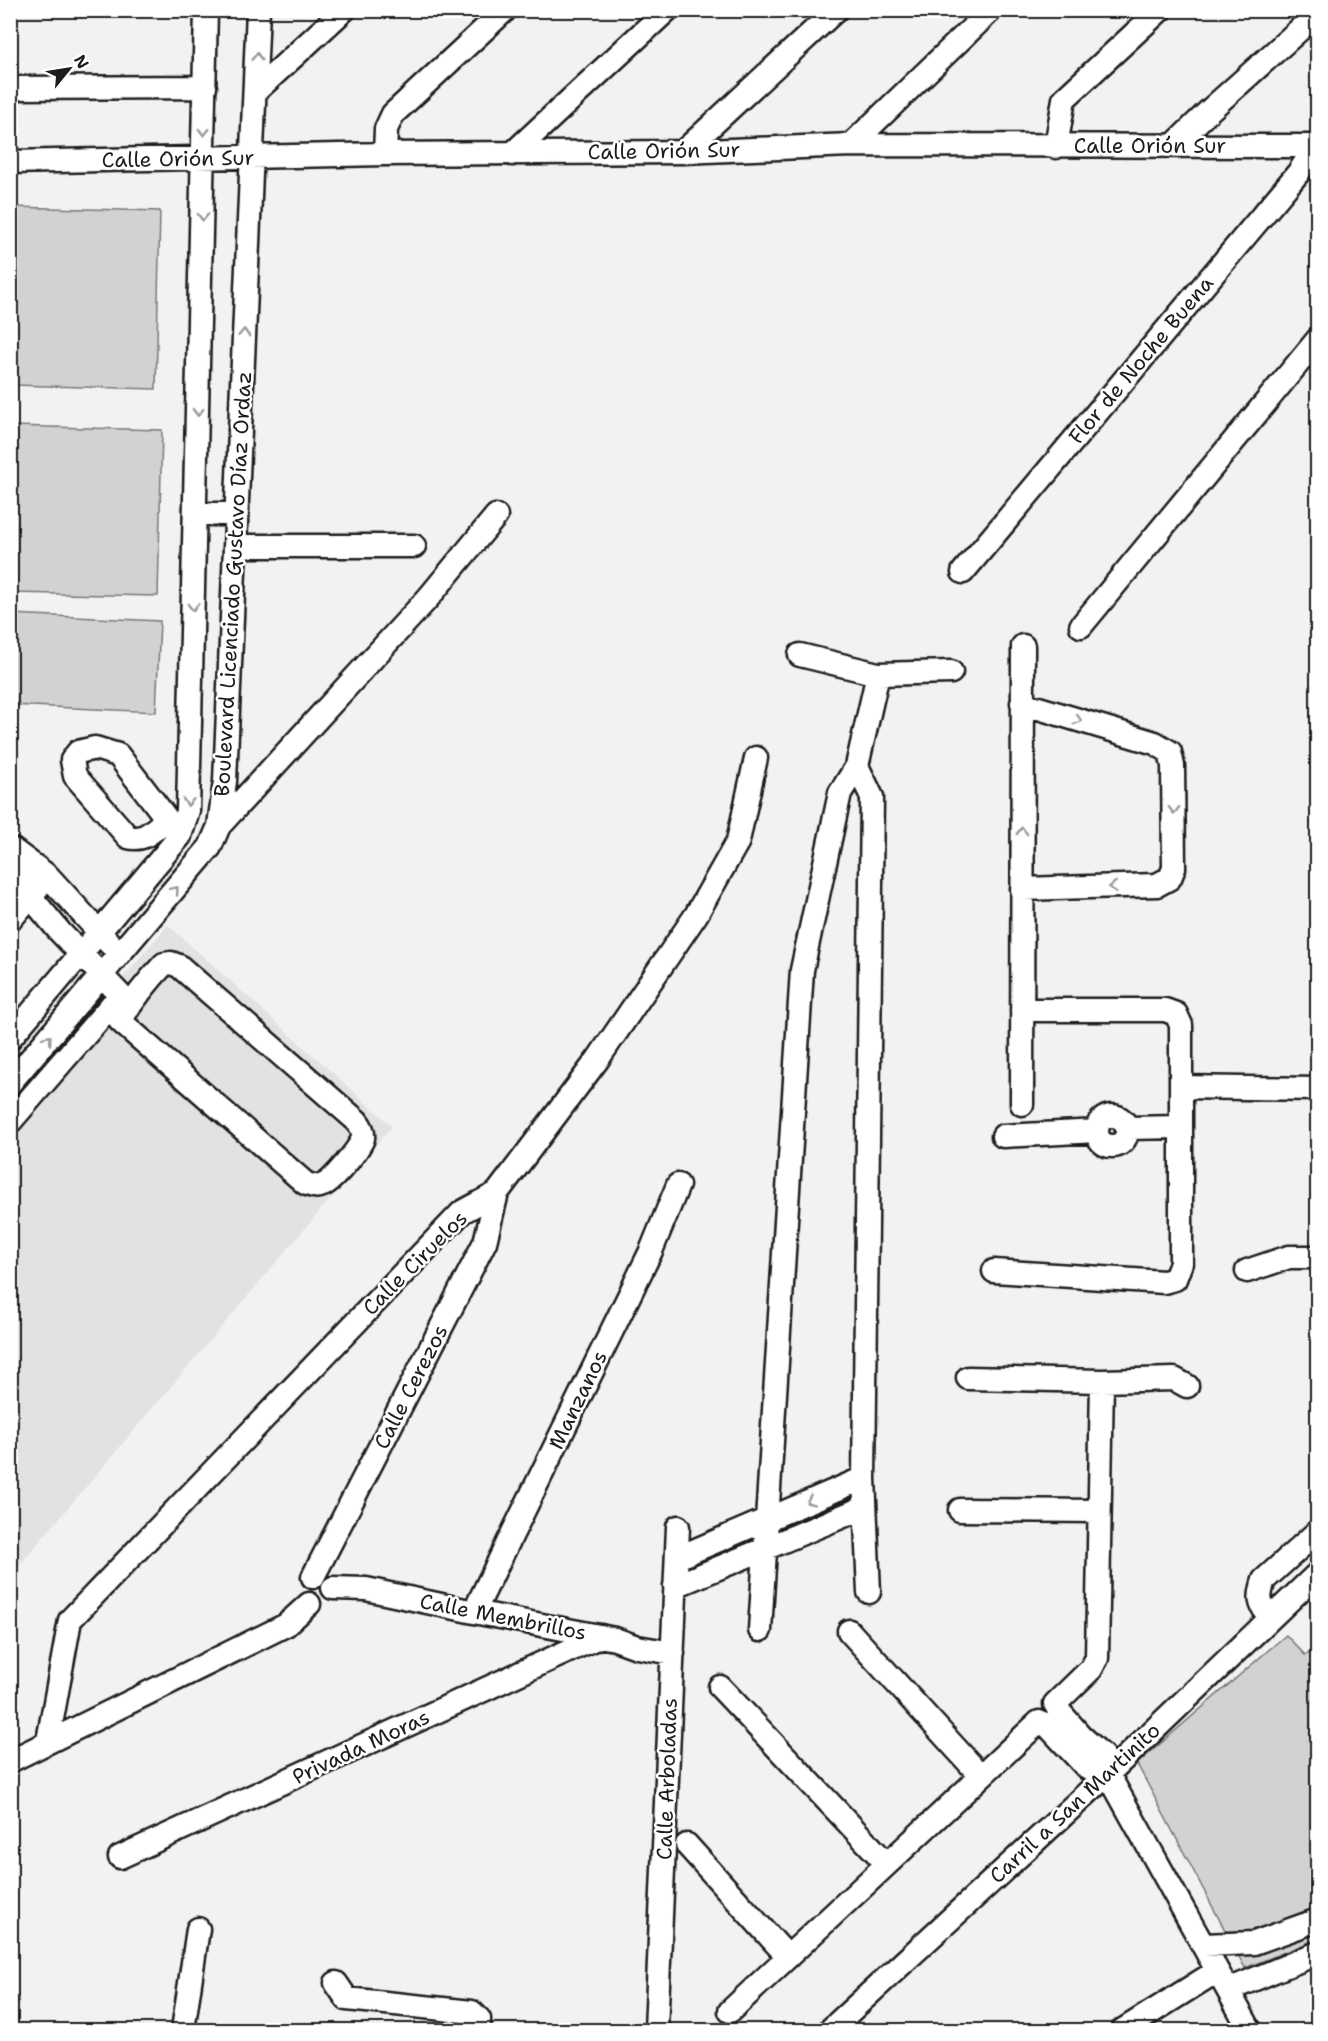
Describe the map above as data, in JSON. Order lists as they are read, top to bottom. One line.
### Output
{"streets":{"street":["Calle Orión Sur","Flor de Noche Buena","Boulevard Licenciado Gustavo Díaz Ordaz","Calle Ciruelos","Calle Cerezos","Manzanos","Calle Membrillos","Privada Moras","Calle Arboladas","Carril a San Martinito"]},"crossings":[["Calle Orión Sur","Flor de Noche Buena"],["Calle Orión Sur","Boulevard Licenciado Gustavo Díaz Ordaz"],["Calle Ciruelos","Calle Cerezos"],["Calle Cerezos","Calle Membrillos"],["Manzanos","Calle Membrillos"],["Calle Membrillos","Privada Moras"],["Calle Membrillos","Calle Arboladas"]],"north":"top right"}
